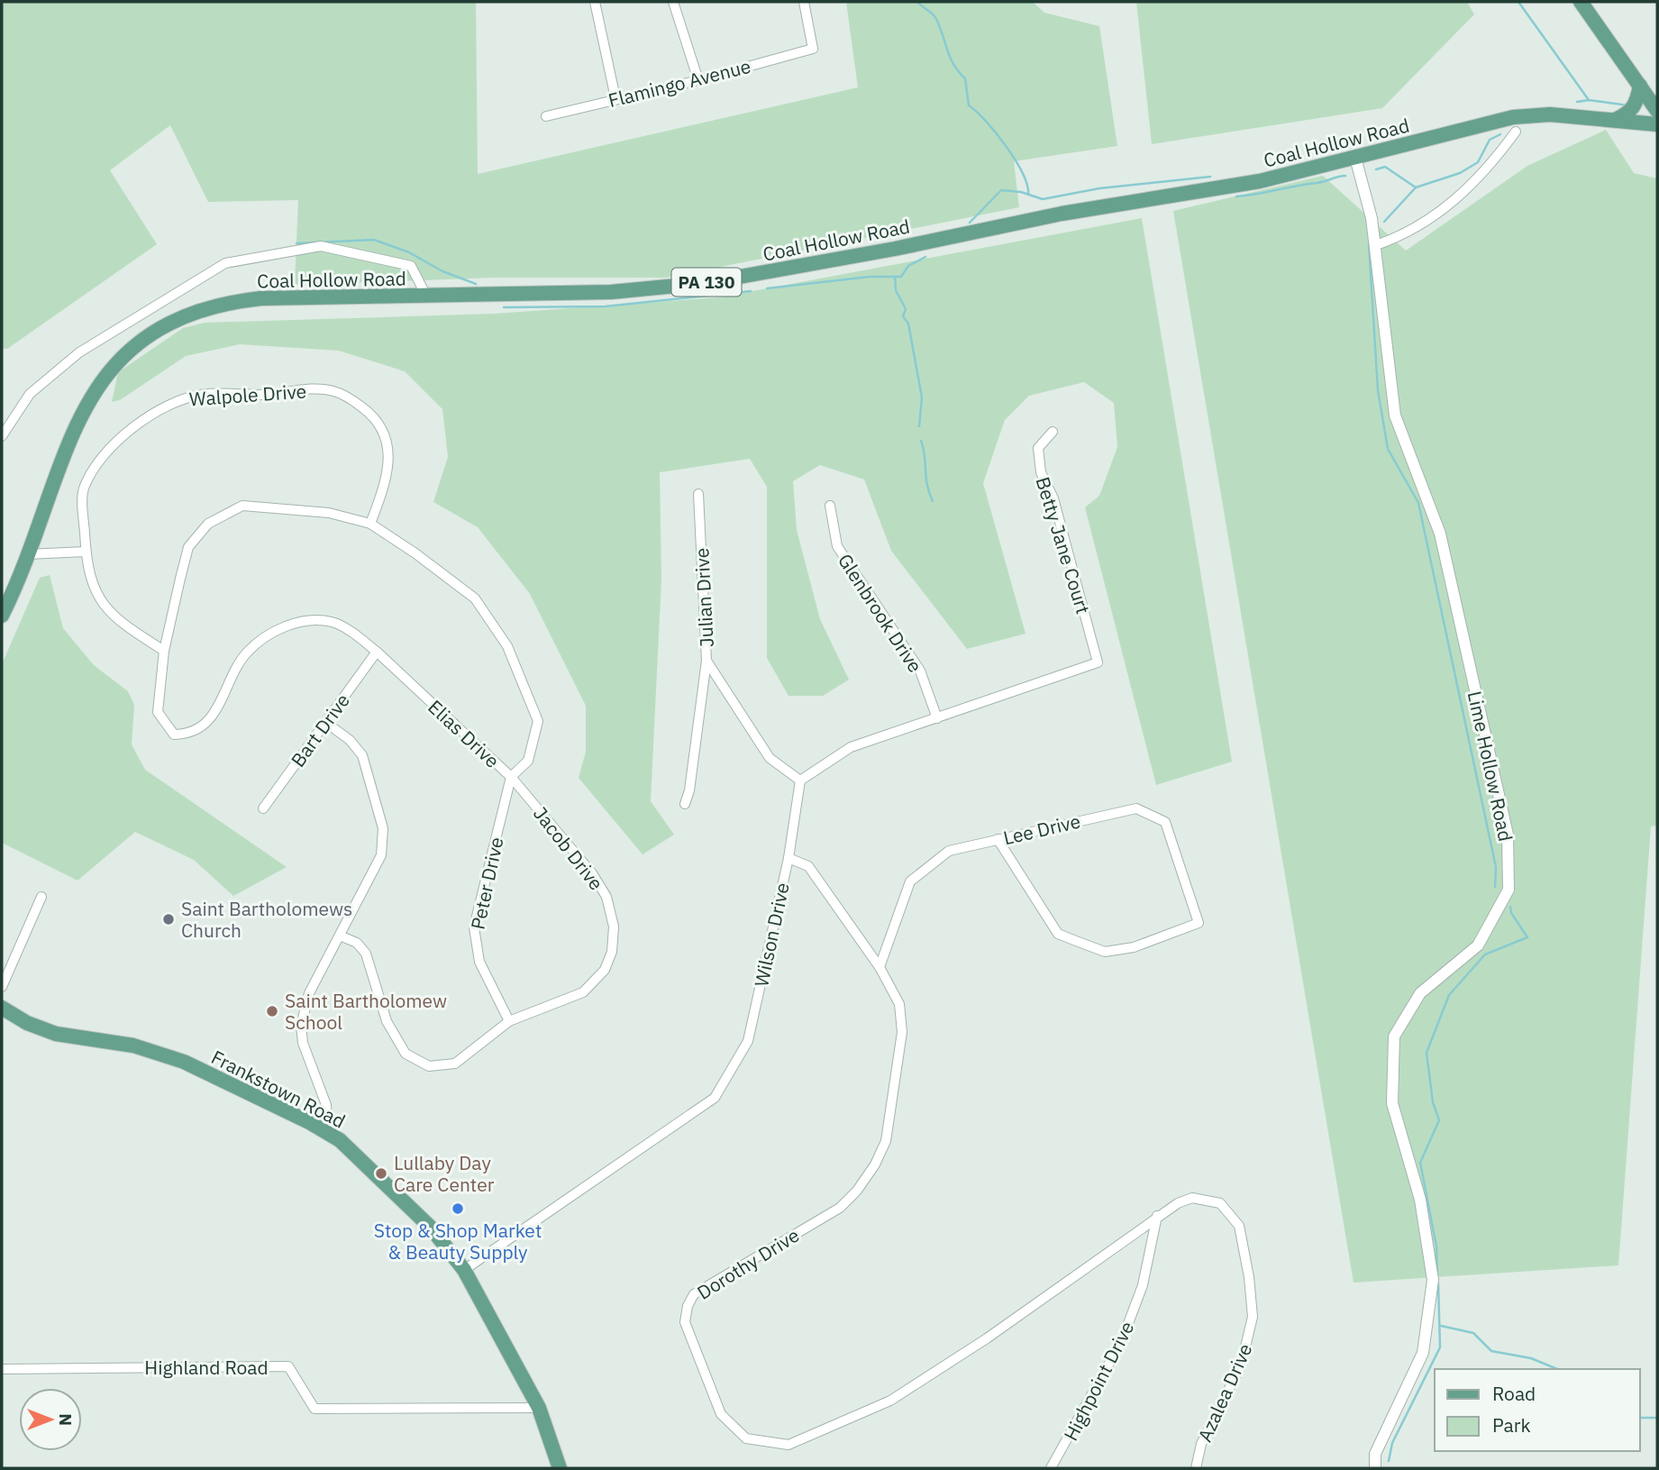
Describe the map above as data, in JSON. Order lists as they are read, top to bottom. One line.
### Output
{"streets":{"main road":["Coal Hollow Road","PA 130","Frankstown Road"],"street":["Flamingo Avenue","Walpole Drive","Betty Jane Court","Julian Drive","Glenbrook Drive","Bart Drive","Elias Drive","Lime Hollow Road","Lee Drive","Jacob Drive","Peter Drive","Wilson Drive","Dorothy Drive","Highland Road","Highpoint Drive","Azalea Drive"]},"crossings":[["Coal Hollow Road","Lime Hollow Road"],["Walpole Drive","Elias Drive"],["Betty Jane Court","Glenbrook Drive"],["Julian Drive","Wilson Drive"],["Bart Drive","Elias Drive"],["Elias Drive","Jacob Drive"],["Elias Drive","Peter Drive"],["Lee Drive","Dorothy Drive"],["Jacob Drive","Peter Drive"],["Wilson Drive","Frankstown Road"],["Wilson Drive","Dorothy Drive"],["Frankstown Road","Highland Road"],["Dorothy Drive","Highpoint Drive"],["Dorothy Drive","Azalea Drive"],["Highpoint Drive","Azalea Drive"]],"places":["Saint Bartholomews Church","Saint Bartholomew School","Lullaby Day Care Center","Stop & Shop Market & Beauty Supply"],"legend":["Road","Park"],"north":"right"}
